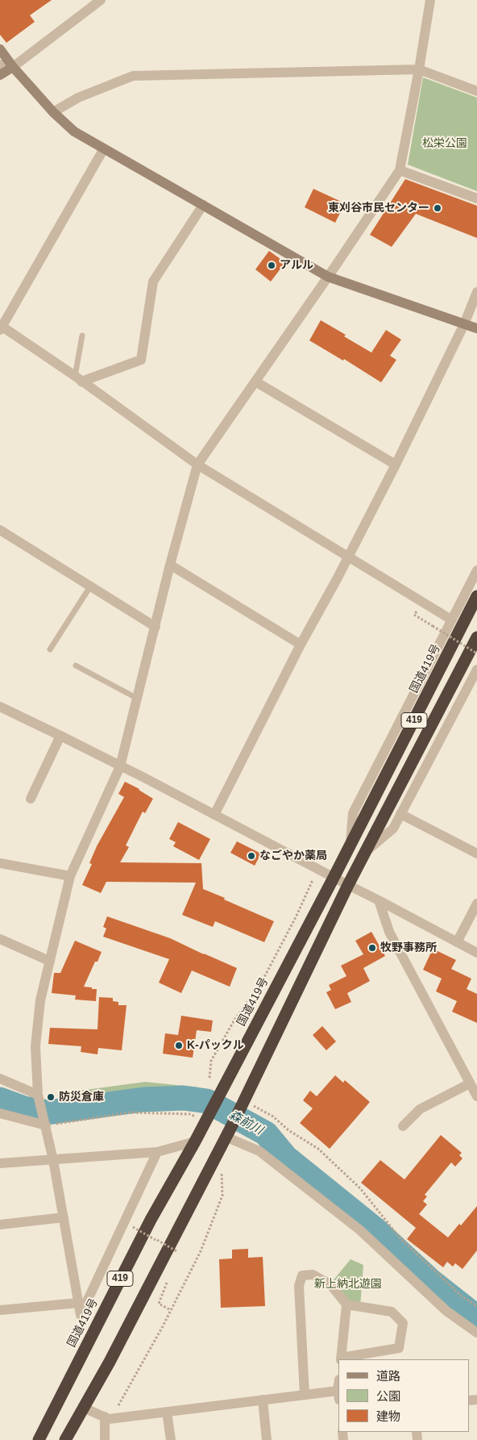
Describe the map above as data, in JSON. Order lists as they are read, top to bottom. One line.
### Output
{"streets":{"highway":["国道419号","419"]},"water":["森前川"],"parks":["松栄公園","新上納北遊園"],"places":["東刈谷市民センター","アルル","なごやか薬局","牧野事務所","K-パックル","防災倉庫"],"legend":["道路","公園","建物"]}
